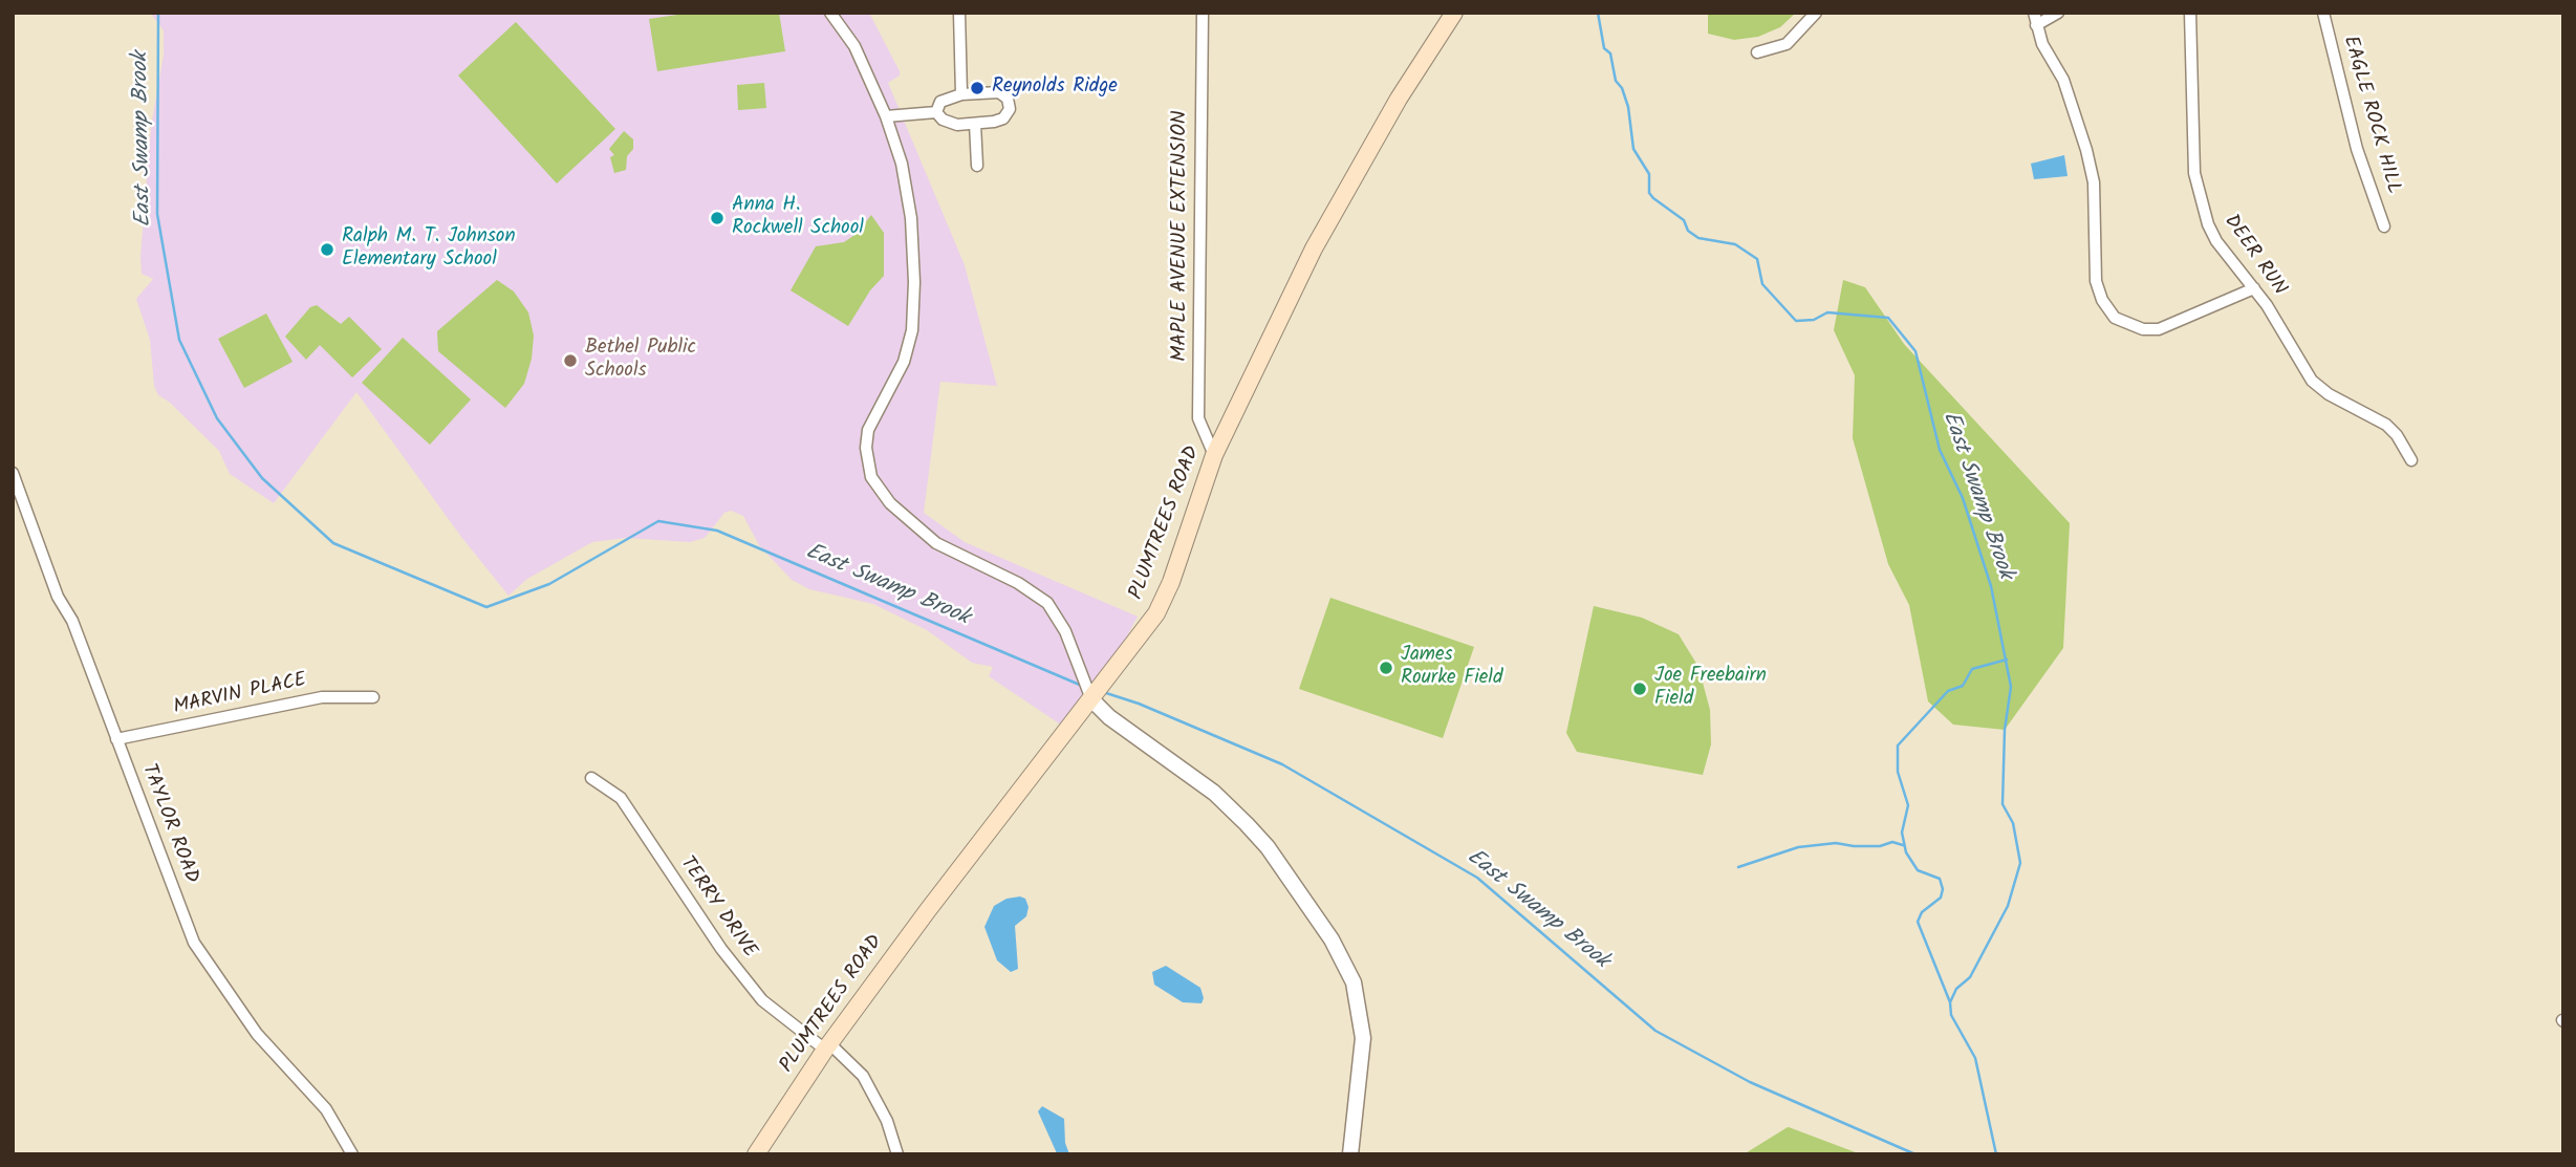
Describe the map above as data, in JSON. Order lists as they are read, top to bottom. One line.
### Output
{"streets":{"main road":["PLUMTREES ROAD"],"street":["EAGLE ROCK HILL","MAPLE AVENUE EXTENSION","DEER RUN","MARVIN PLACE","TAYLOR ROAD","TERRY DRIVE"]},"crossings":[["MAPLE AVENUE EXTENSION","PLUMTREES ROAD"],["PLUMTREES ROAD","TERRY DRIVE"],["MARVIN PLACE","TAYLOR ROAD"]],"water":["East Swamp Brook"],"places":["Reynolds Ridge","Anna H. Rockwell School","Ralph M. T. Johnson Elementary School","Bethel Public Schools","James Rourke Field","Joe Freebairn Field"]}
